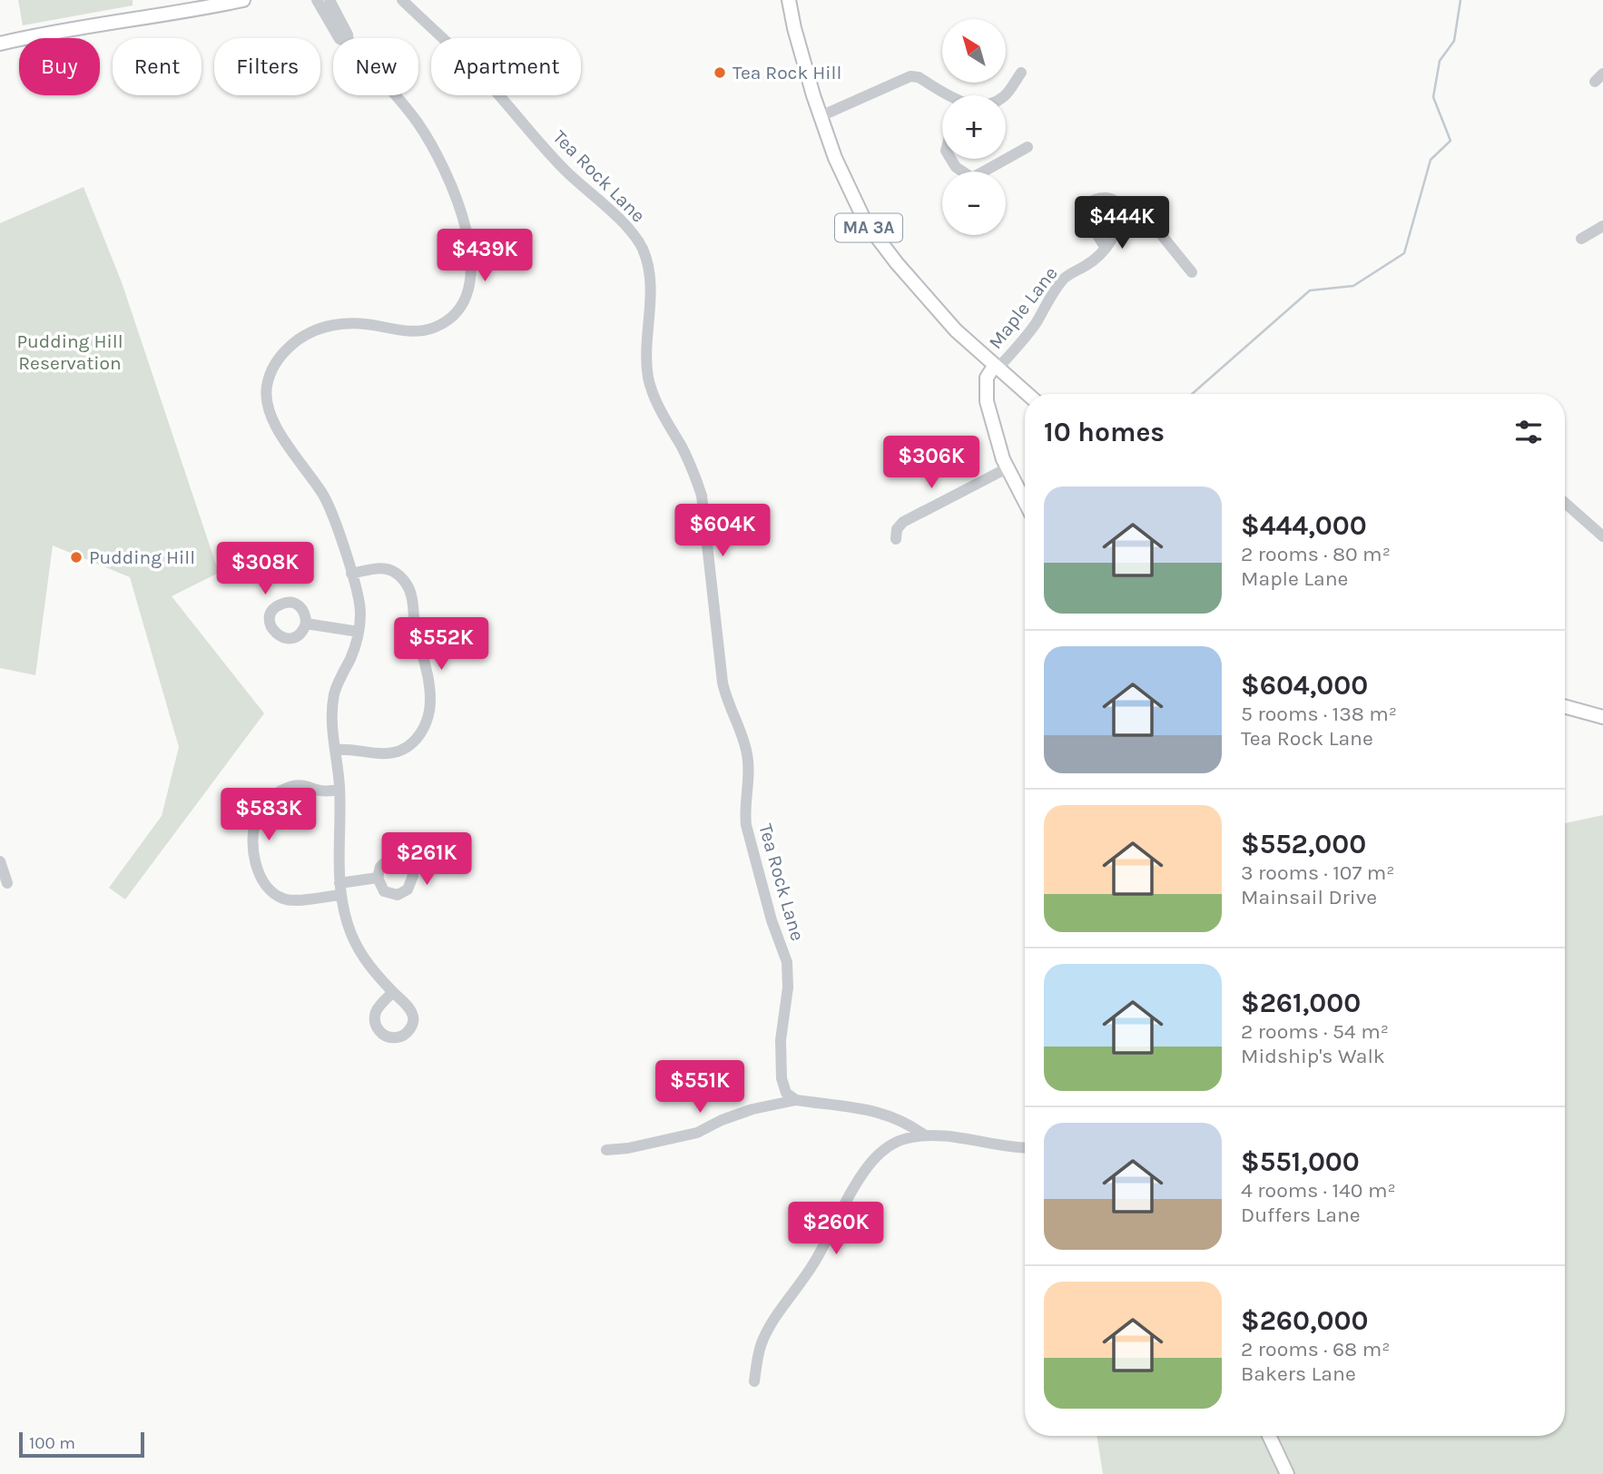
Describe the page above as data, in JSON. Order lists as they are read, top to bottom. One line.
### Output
{"streets":{"main road":["MA 3A"],"street":["Tea Rock Lane","Maple Lane"]},"crossings":[["MA 3A","Maple Lane"]],"parks":["Pudding Hill Reservation"],"places":["Tea Rock Hill","Pudding Hill"],"scale_bar":"100 m","north":"top left","page":{"map_buttons":["+","−"],"chip":["Buy","Rent","Filters","New","Apartment"],"price":["$444K","$439K","$306K","$604K","$308K","$552K","$583K","$261K","$551K","$260K"],"heading":"10 homes","list":[{"name":"$444,000","note":"2 rooms · 80 m² · Maple Lane"},{"name":"$604,000","note":"5 rooms · 138 m² · Tea Rock Lane"},{"name":"$552,000","note":"3 rooms · 107 m² · Mainsail Drive"},{"name":"$261,000","note":"2 rooms · 54 m² · Midship's Walk"},{"name":"$551,000","note":"4 rooms · 140 m² · Duffers Lane"},{"name":"$260,000","note":"2 rooms · 68 m² · Bakers Lane"}],"scale":"100 m"}}
